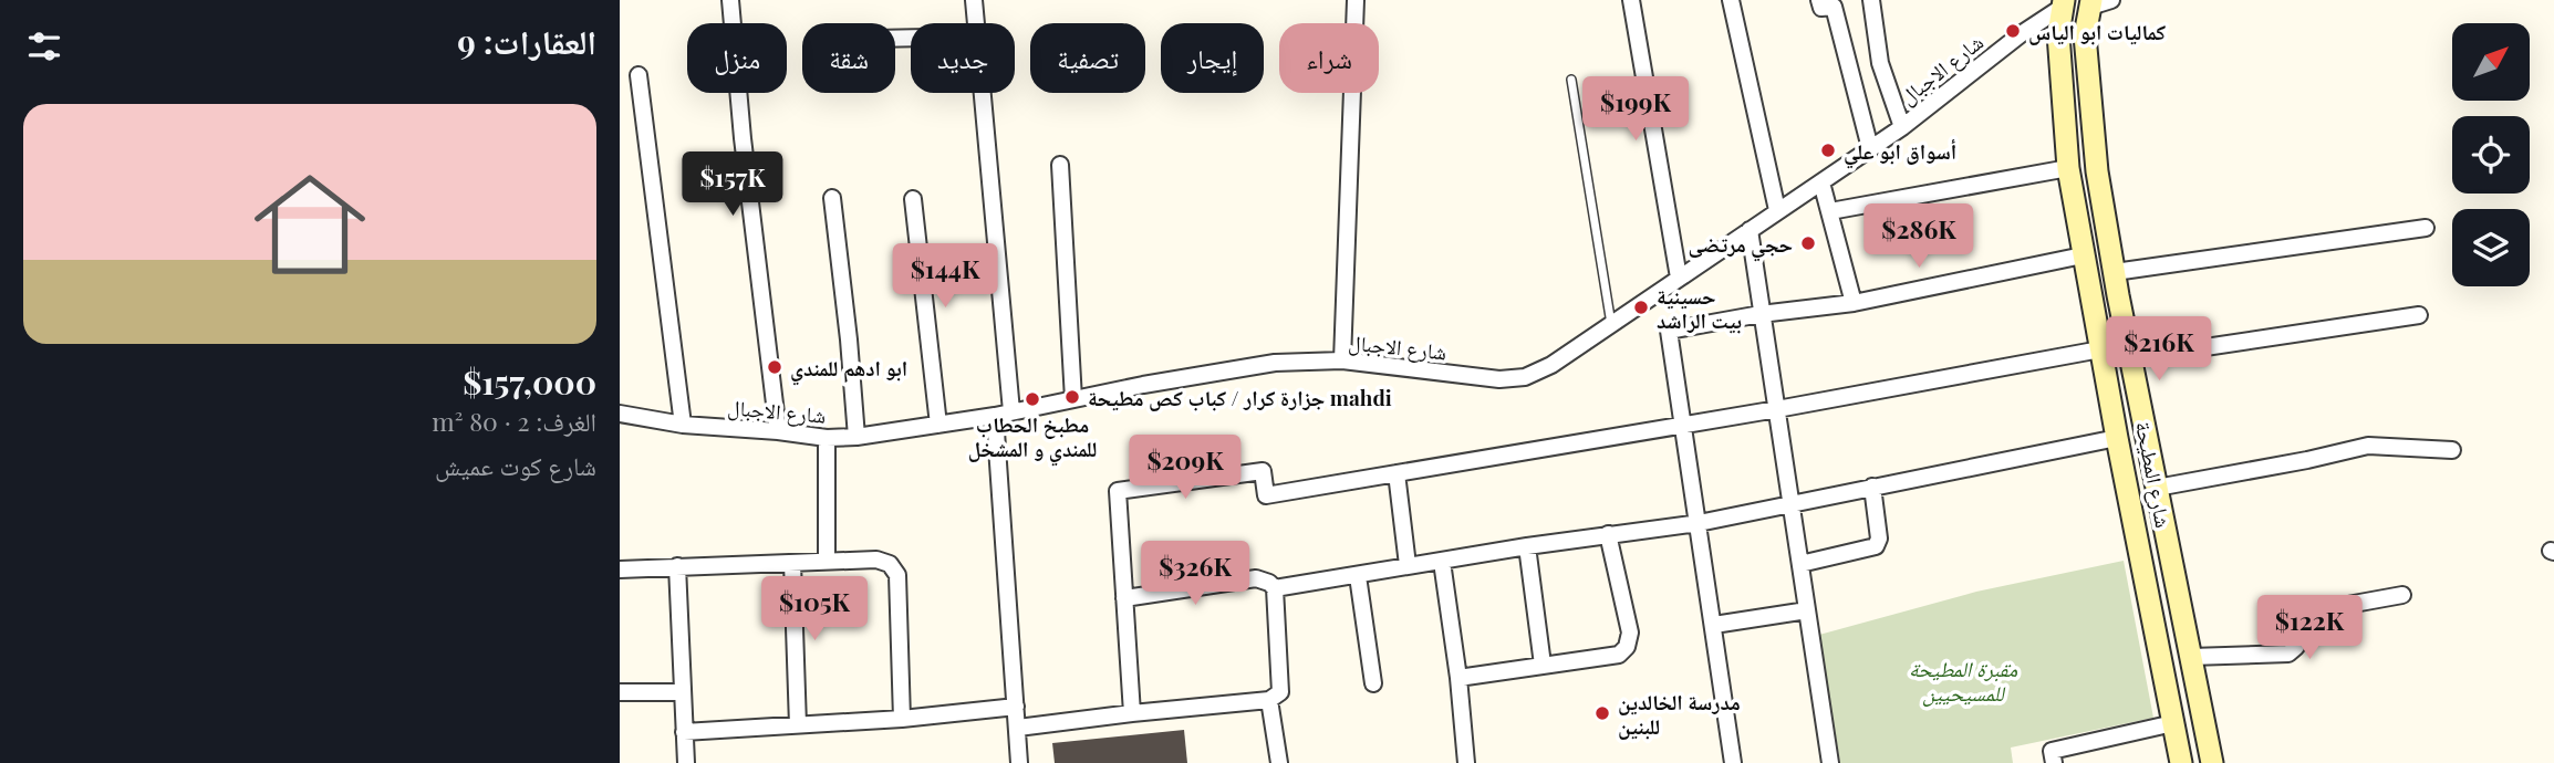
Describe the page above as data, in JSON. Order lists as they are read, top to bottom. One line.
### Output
{"streets":{"street":["شارع الاجبال","شارع المطيحة"]},"crossings":[["شارع الاجبال","شارع المطيحة"]],"parks":["مقبرة المطيحة للمسيحيين"],"places":["كماليات ابو الياس","أسواق ابو علي","حجي مرتضى","حسينية بيت الراشد","ابو ادهم للمندي","جزارة كرار / كباب كص مطيحة mahdi","مطبخ الحطاب للمندي و المشخل","مدرسة الخالدين للبنين"],"north":"top right","page":{"heading":"العقارات: 9","chip":["شراء","إيجار","تصفية","جديد","شقة","منزل"],"price":["$199K","$157K","$286K","$144K","$216K","$209K","$326K","$105K","$122K"],"list":[{"name":"$157,000","note":"الغرف: 2 · 80 m² · شارع كوت عميش"}]}}
